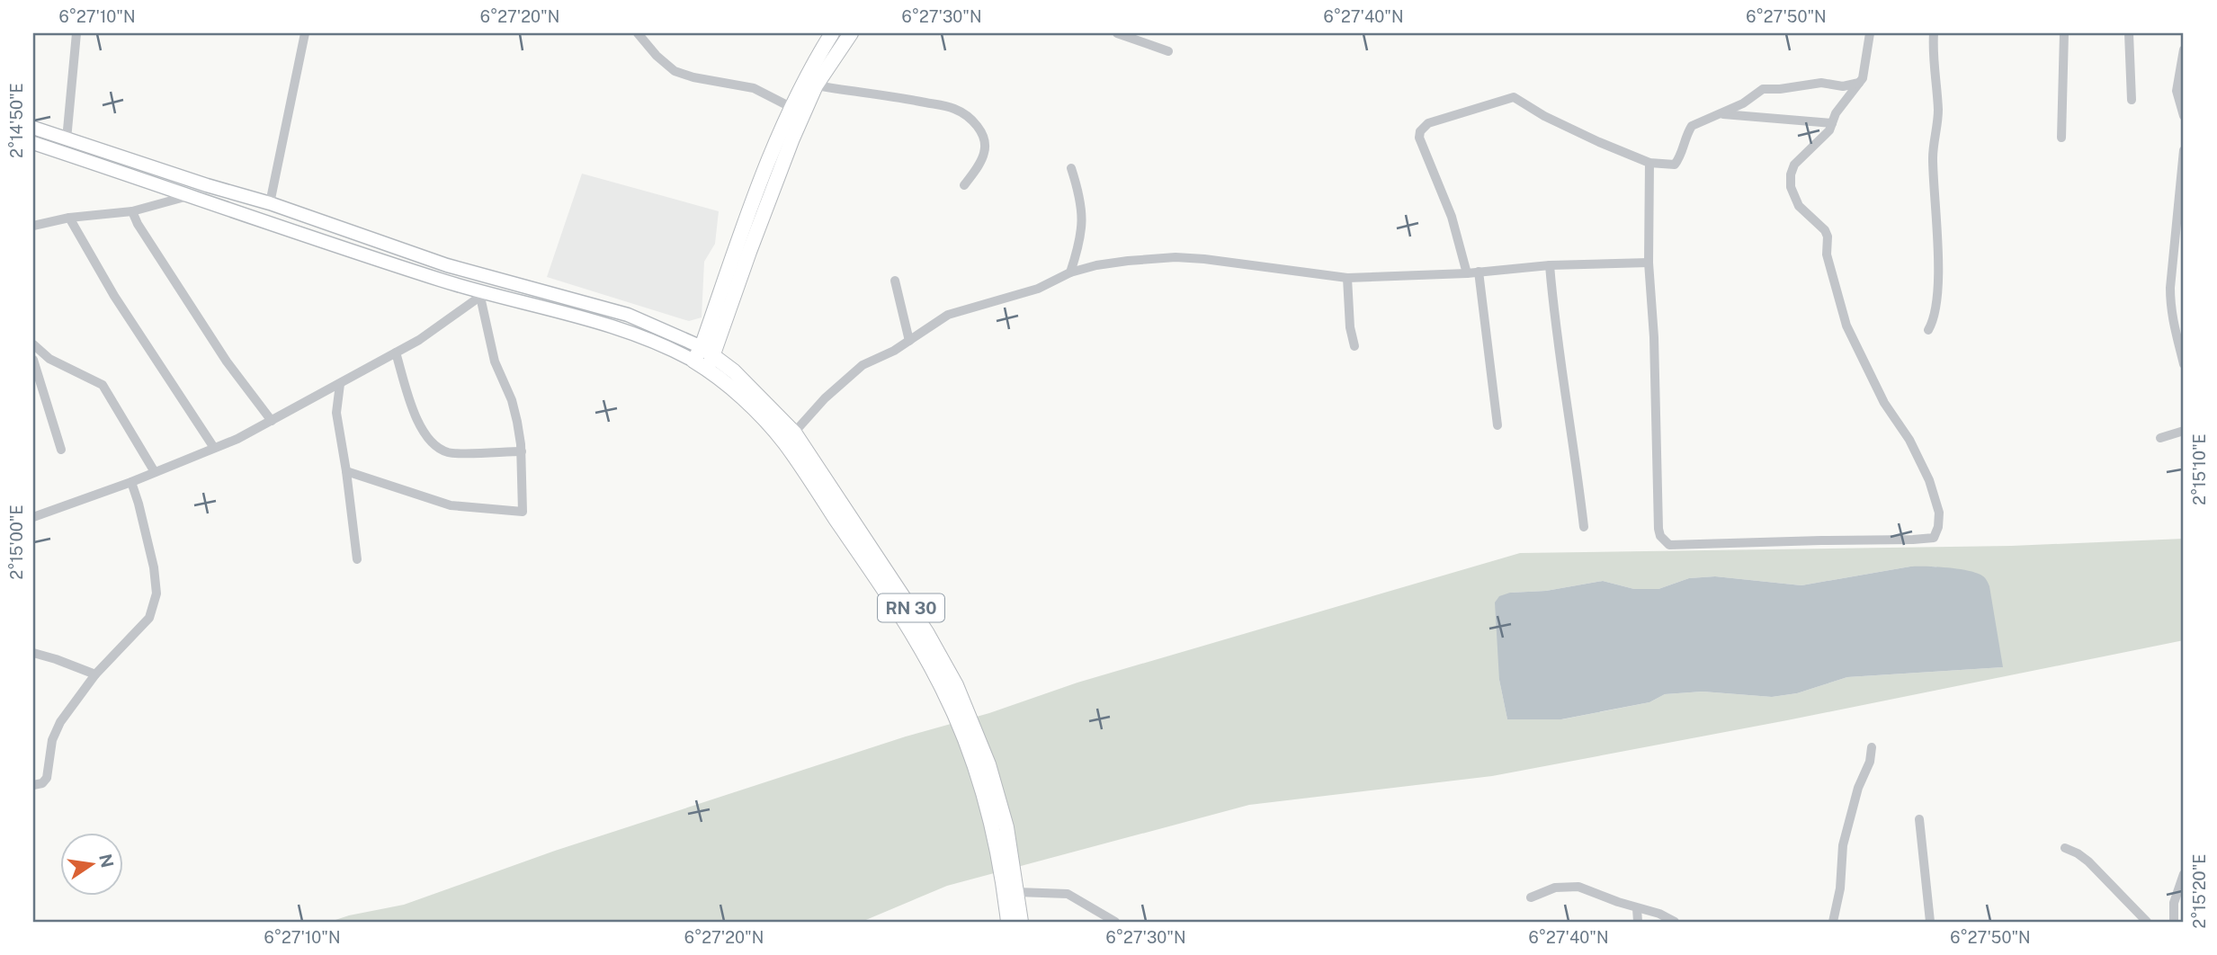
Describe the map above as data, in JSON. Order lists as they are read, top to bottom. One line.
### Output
{"streets":{"main road":["RN 30"]},"north":"right","coordinates":["6°27'10\"N","6°27'20\"N","6°27'30\"N","6°27'40\"N","6°27'50\"N","2°14'50\"E","2°15'10\"E","2°15'00\"E","2°15'20\"E"]}
